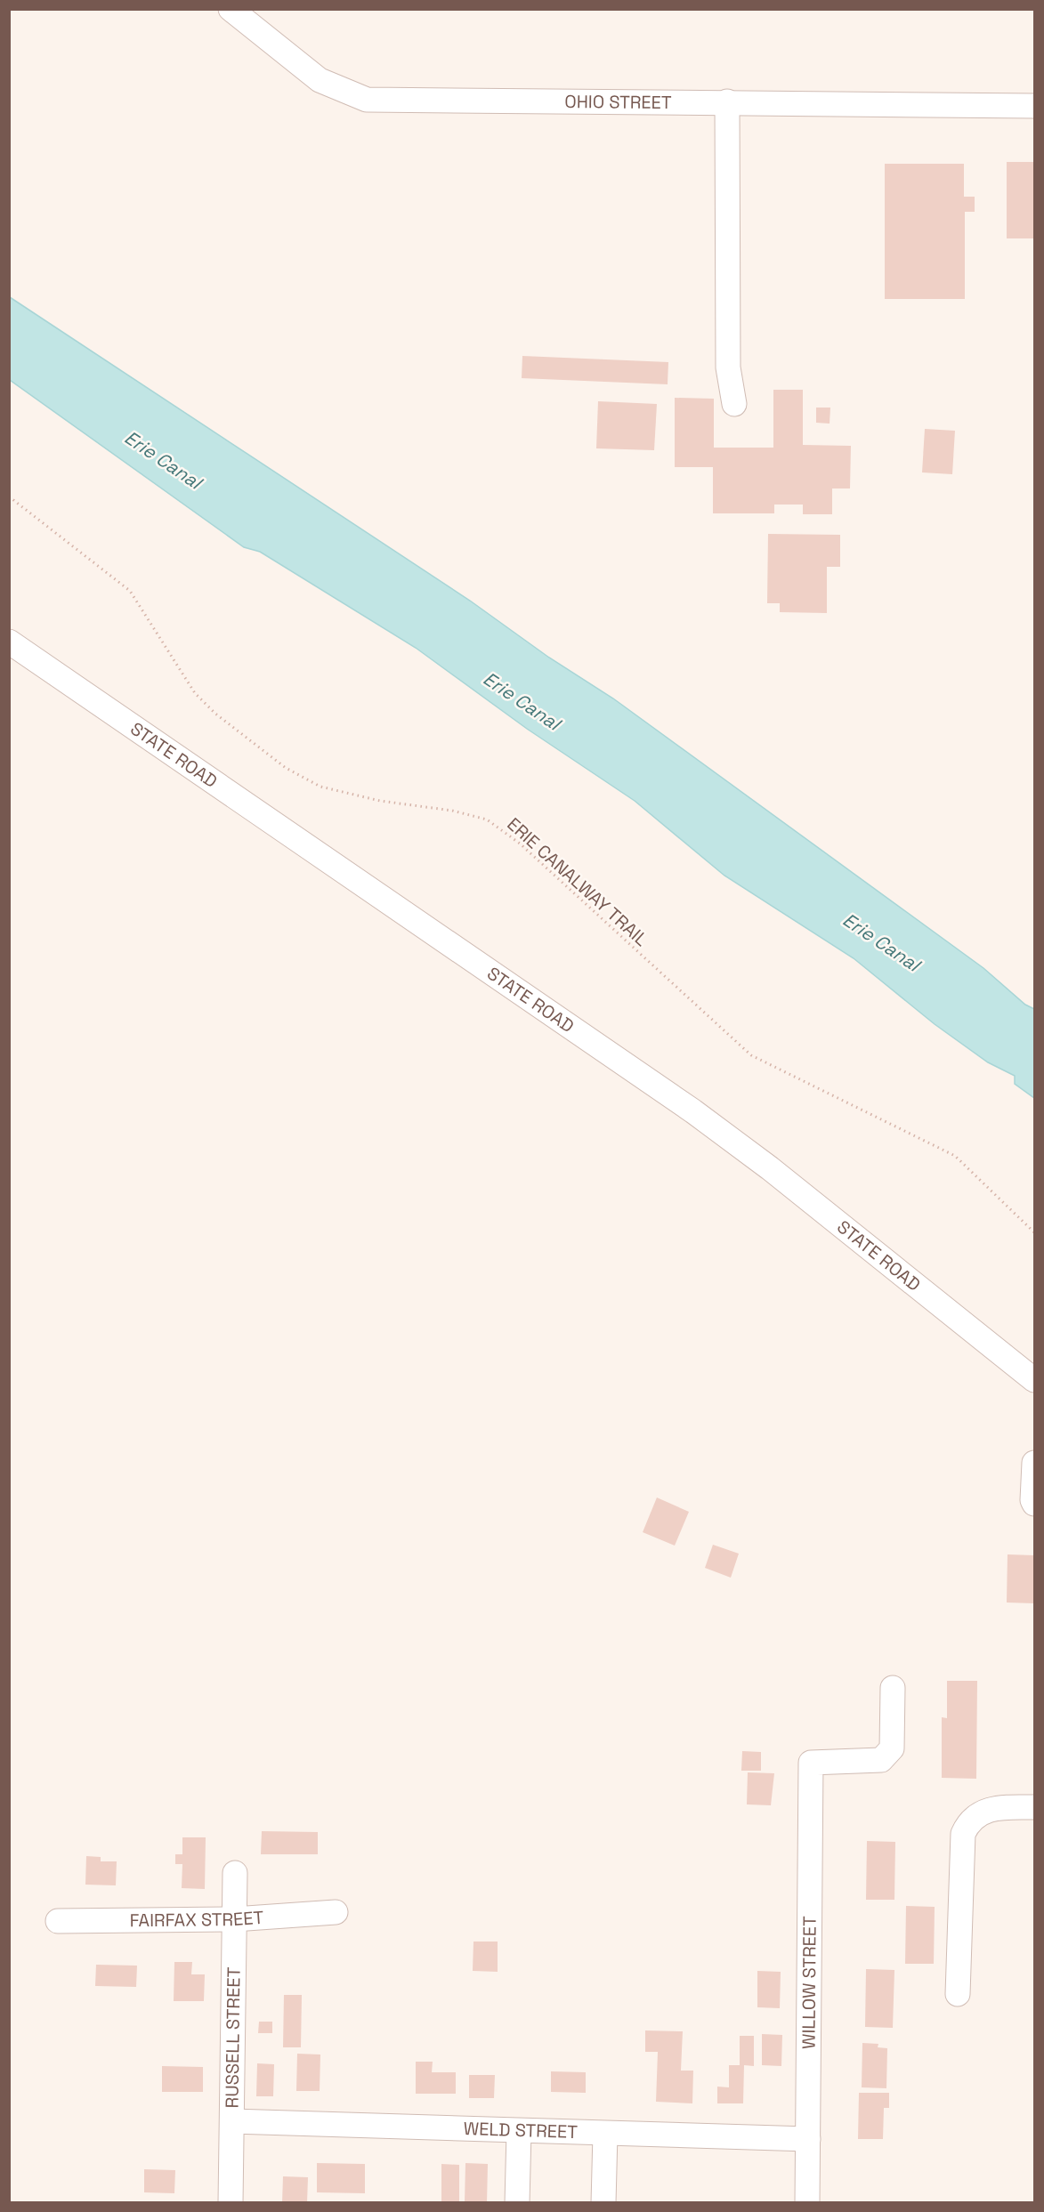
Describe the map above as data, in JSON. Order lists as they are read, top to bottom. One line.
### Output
{"streets":{"street":["OHIO STREET","STATE ROAD","FAIRFAX STREET","WILLOW STREET","RUSSELL STREET","WELD STREET"],"path":["ERIE CANALWAY TRAIL"]},"crossings":[["FAIRFAX STREET","RUSSELL STREET"],["WILLOW STREET","WELD STREET"],["RUSSELL STREET","WELD STREET"]],"water":["Erie Canal"]}
